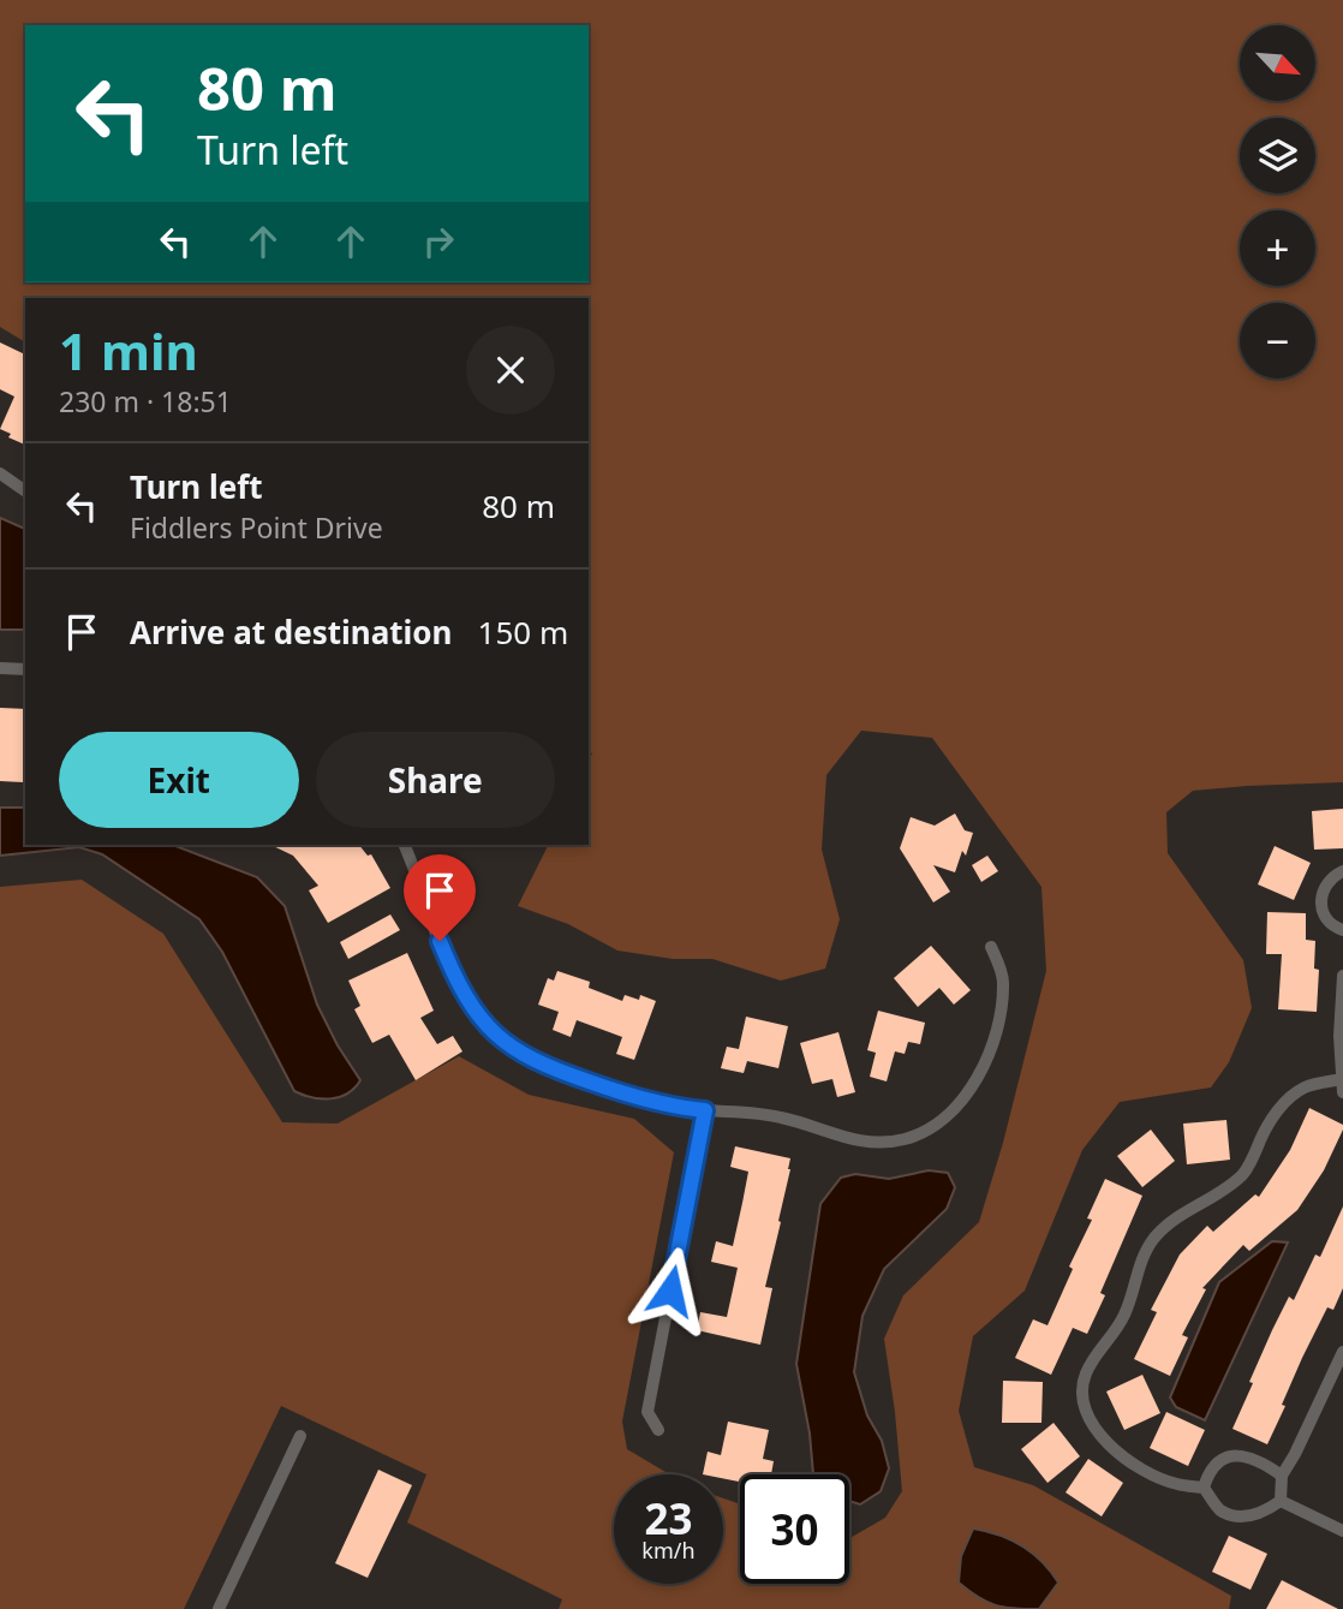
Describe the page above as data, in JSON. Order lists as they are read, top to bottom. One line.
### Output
{"north":"bottom right","page":{"map_buttons":["+","−"],"turn":["80 m","Turn left"],"heading":["1 min","230 m · 18:51"],"list":[{"name":"Turn left","note":"Fiddlers Point Drive","value":"80 m"},{"name":"Arrive at destination","value":"150 m"}],"buttons":["Exit","Share"],"speed":"23 km/h","limit":"30"}}
